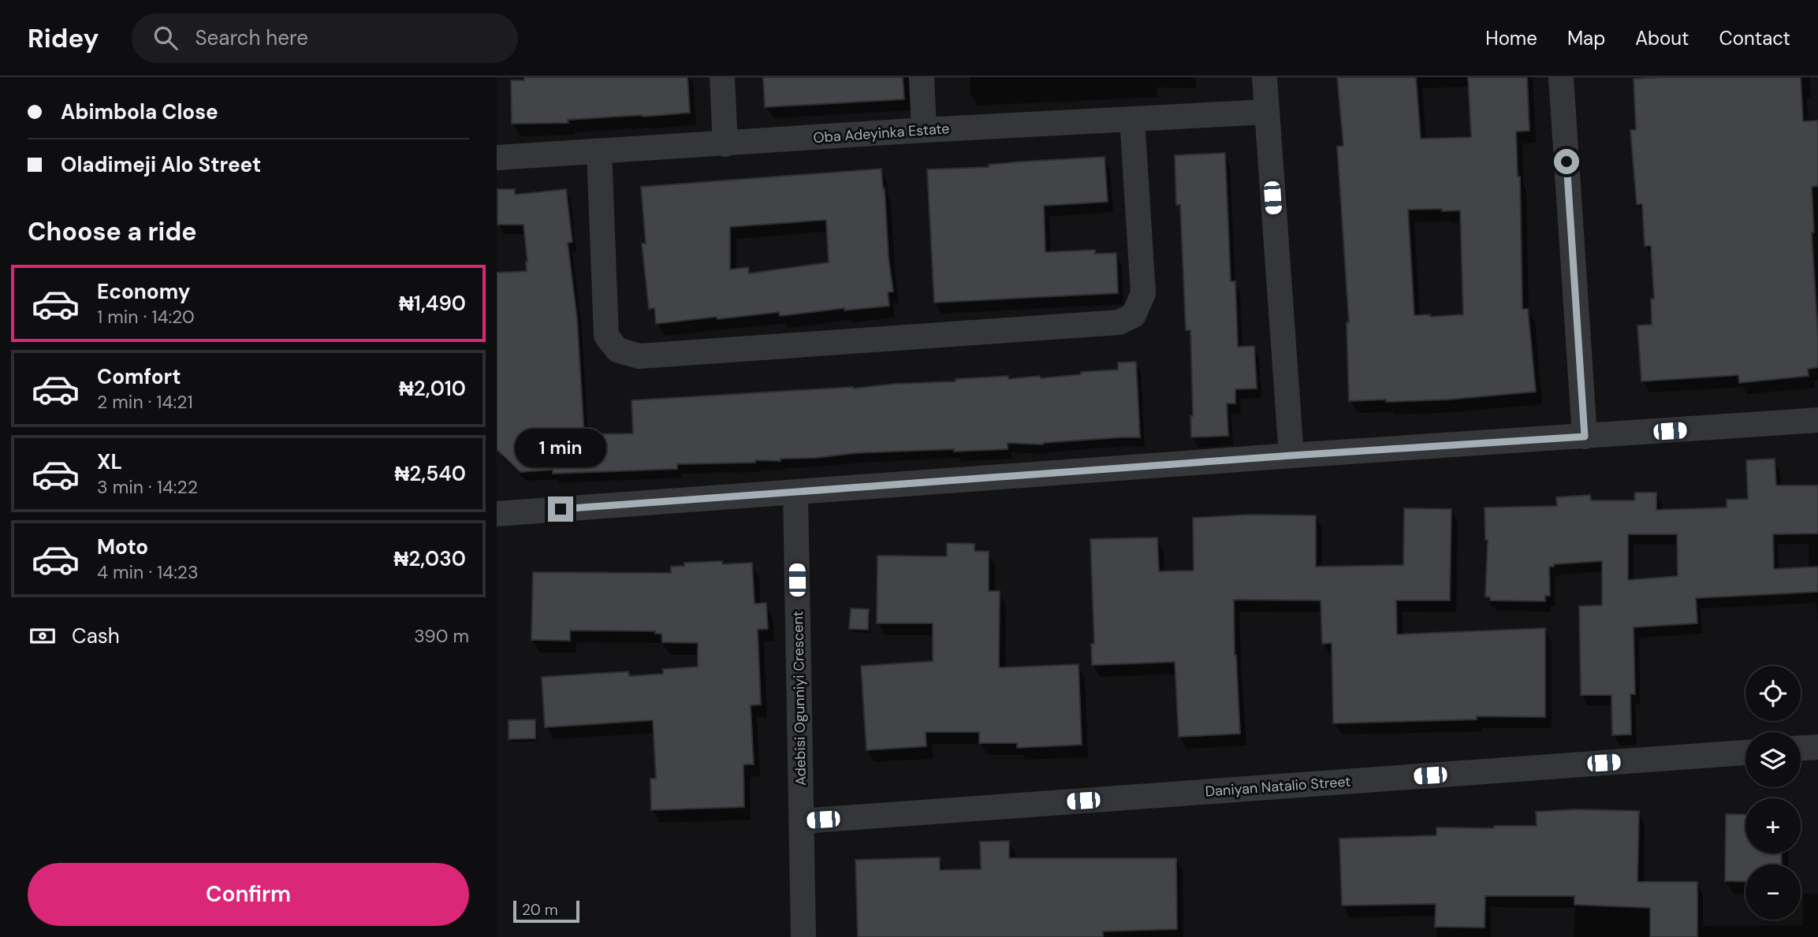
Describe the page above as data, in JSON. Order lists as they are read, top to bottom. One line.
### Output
{"streets":{"street":["Oba Adeyinka Estate","Adebisi Ogunniyi Crescent","Daniyan Natalio Street"]},"crossings":[["Adebisi Ogunniyi Crescent","Daniyan Natalio Street"]],"scale_bar":"20 m","page":{"header":"Ridey","search":"Search here","nav":["Home","Map","About","Contact"],"banner":["Abimbola Close","Oladimeji Alo Street"],"heading":"Choose a ride","list":[{"name":"Economy","note":"1 min · 14:20","value":"₦1,490"},{"name":"Comfort","note":"2 min · 14:21","value":"₦2,010"},{"name":"XL","note":"3 min · 14:22","value":"₦2,540"},{"name":"Moto","note":"4 min · 14:23","value":"₦2,030"}],"bubble":"1 min","pay":["Cash","390 m"],"map_buttons":["+","−"],"buttons":"Confirm","scale":"20 m"}}
